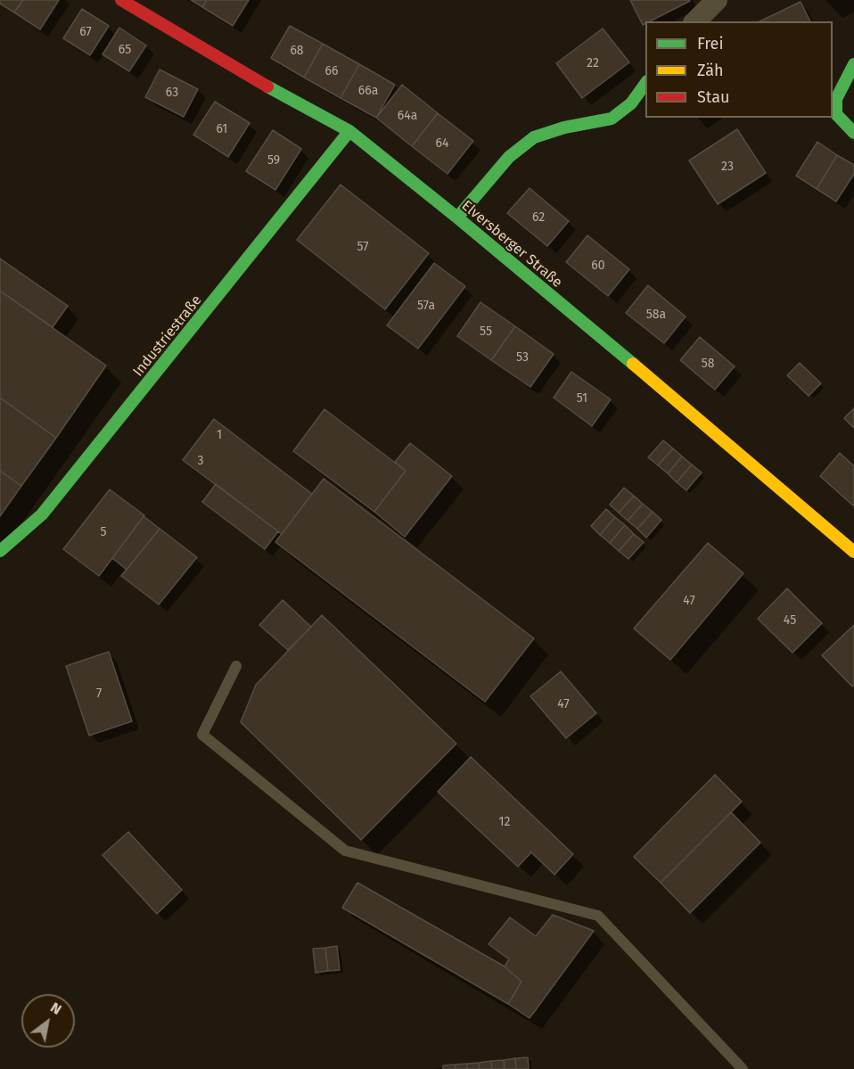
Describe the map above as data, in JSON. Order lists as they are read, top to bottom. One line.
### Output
{"streets":{"street":["Elversberger Straße","Industriestraße"]},"crossings":[["Elversberger Straße","Industriestraße"]],"house_numbers":["67","65","68","22","66","66a","63","64a","61","64","59","23","62","57","60","57a","58a","55","53","58","51","1","3","5","47","45","7","47","12"],"legend":["Frei","Zäh","Stau"],"north":"top right"}
